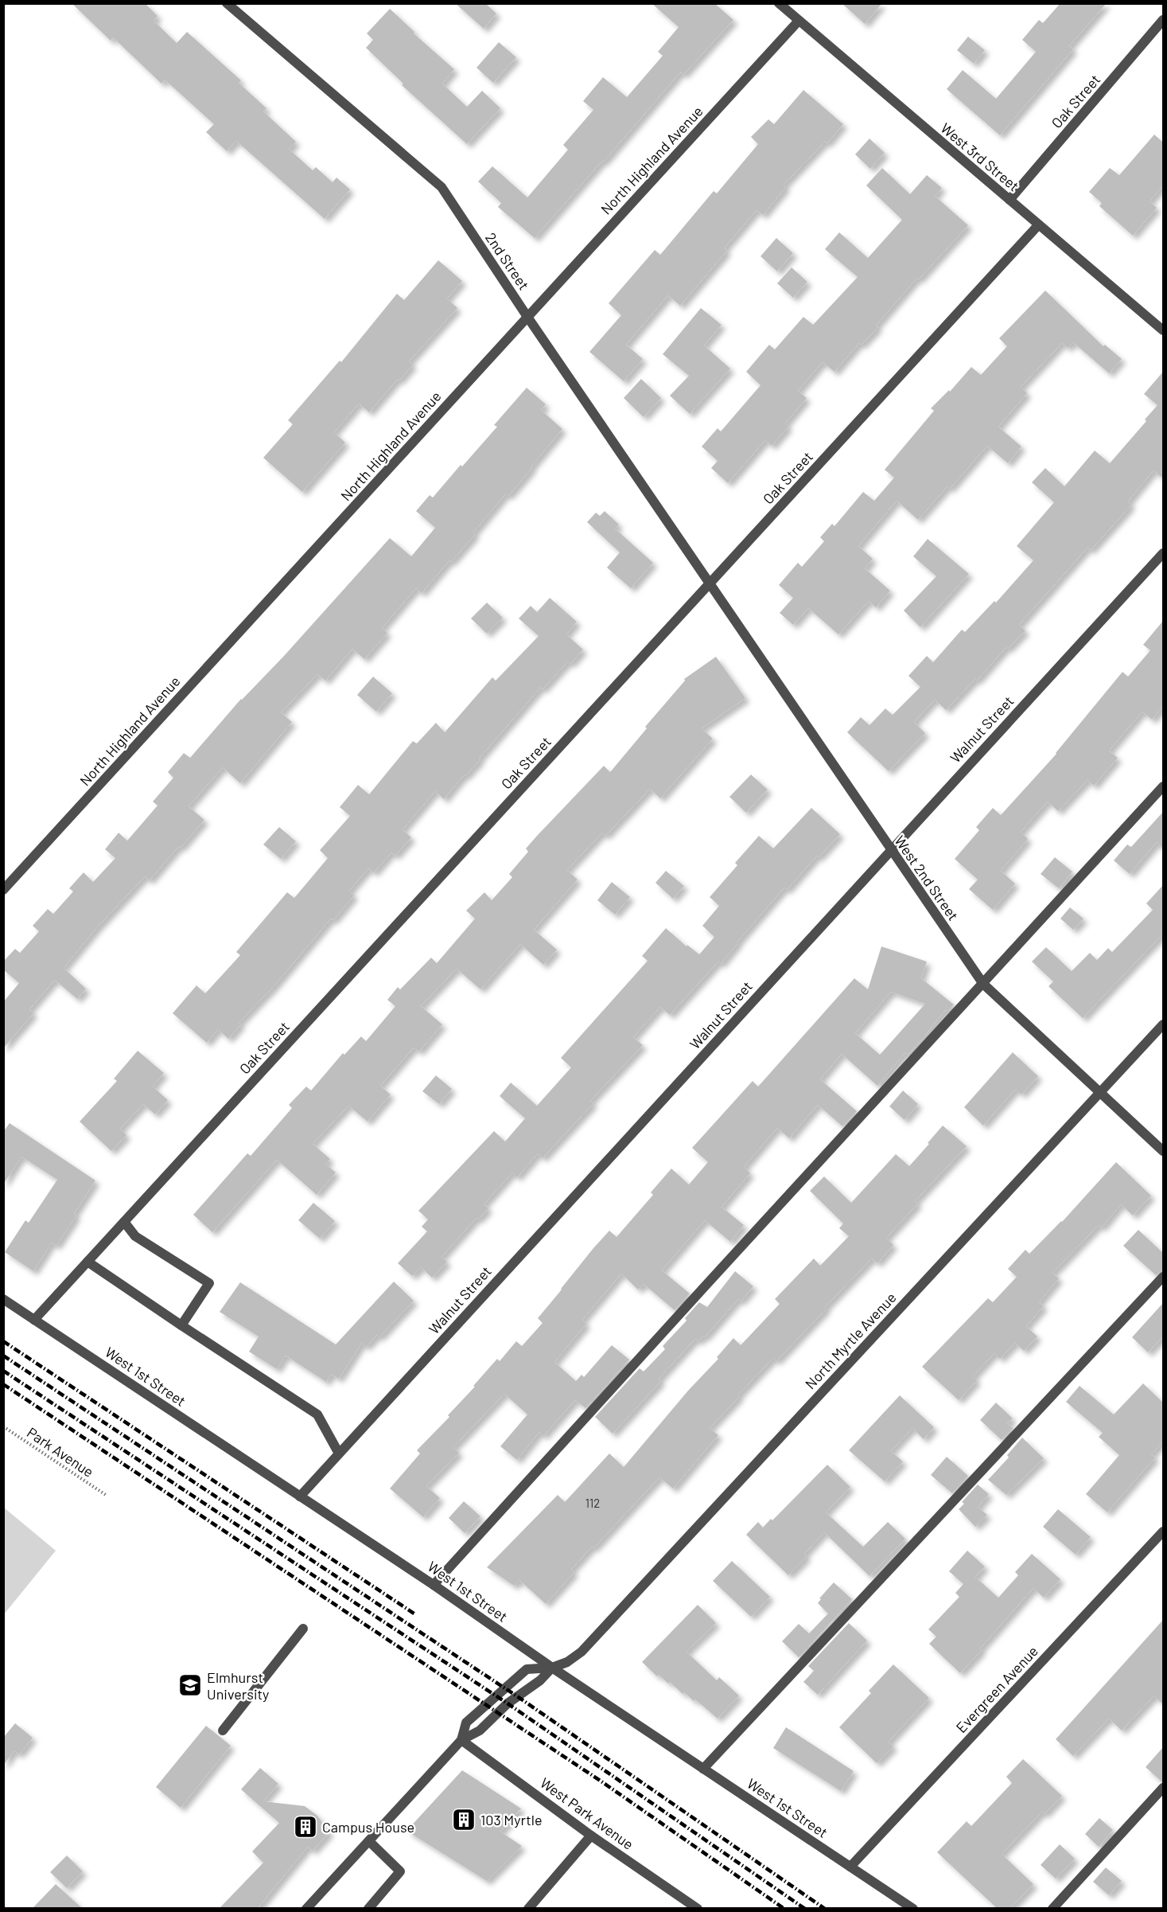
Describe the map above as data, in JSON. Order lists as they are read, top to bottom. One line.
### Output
{"streets":{"street":["Oak Street","West 3rd Street","North Highland Avenue","2nd Street","Walnut Street","West 2nd Street","North Myrtle Avenue","West 1st Street","Evergreen Avenue","West Park Avenue"],"path":["Park Avenue"]},"crossings":[["Oak Street","West 3rd Street"],["Oak Street","2nd Street"],["Oak Street","West 2nd Street"],["Oak Street","West 1st Street"],["West 3rd Street","North Highland Avenue"],["North Highland Avenue","2nd Street"],["2nd Street","West 2nd Street"],["Walnut Street","West 2nd Street"],["Walnut Street","West 1st Street"],["West 2nd Street","North Myrtle Avenue"],["North Myrtle Avenue","West 1st Street"],["West 1st Street","Evergreen Avenue"]],"places":{"school or university":["Elmhurst University"],"building":["103 Myrtle","Campus House"]},"house_numbers":["112"]}
